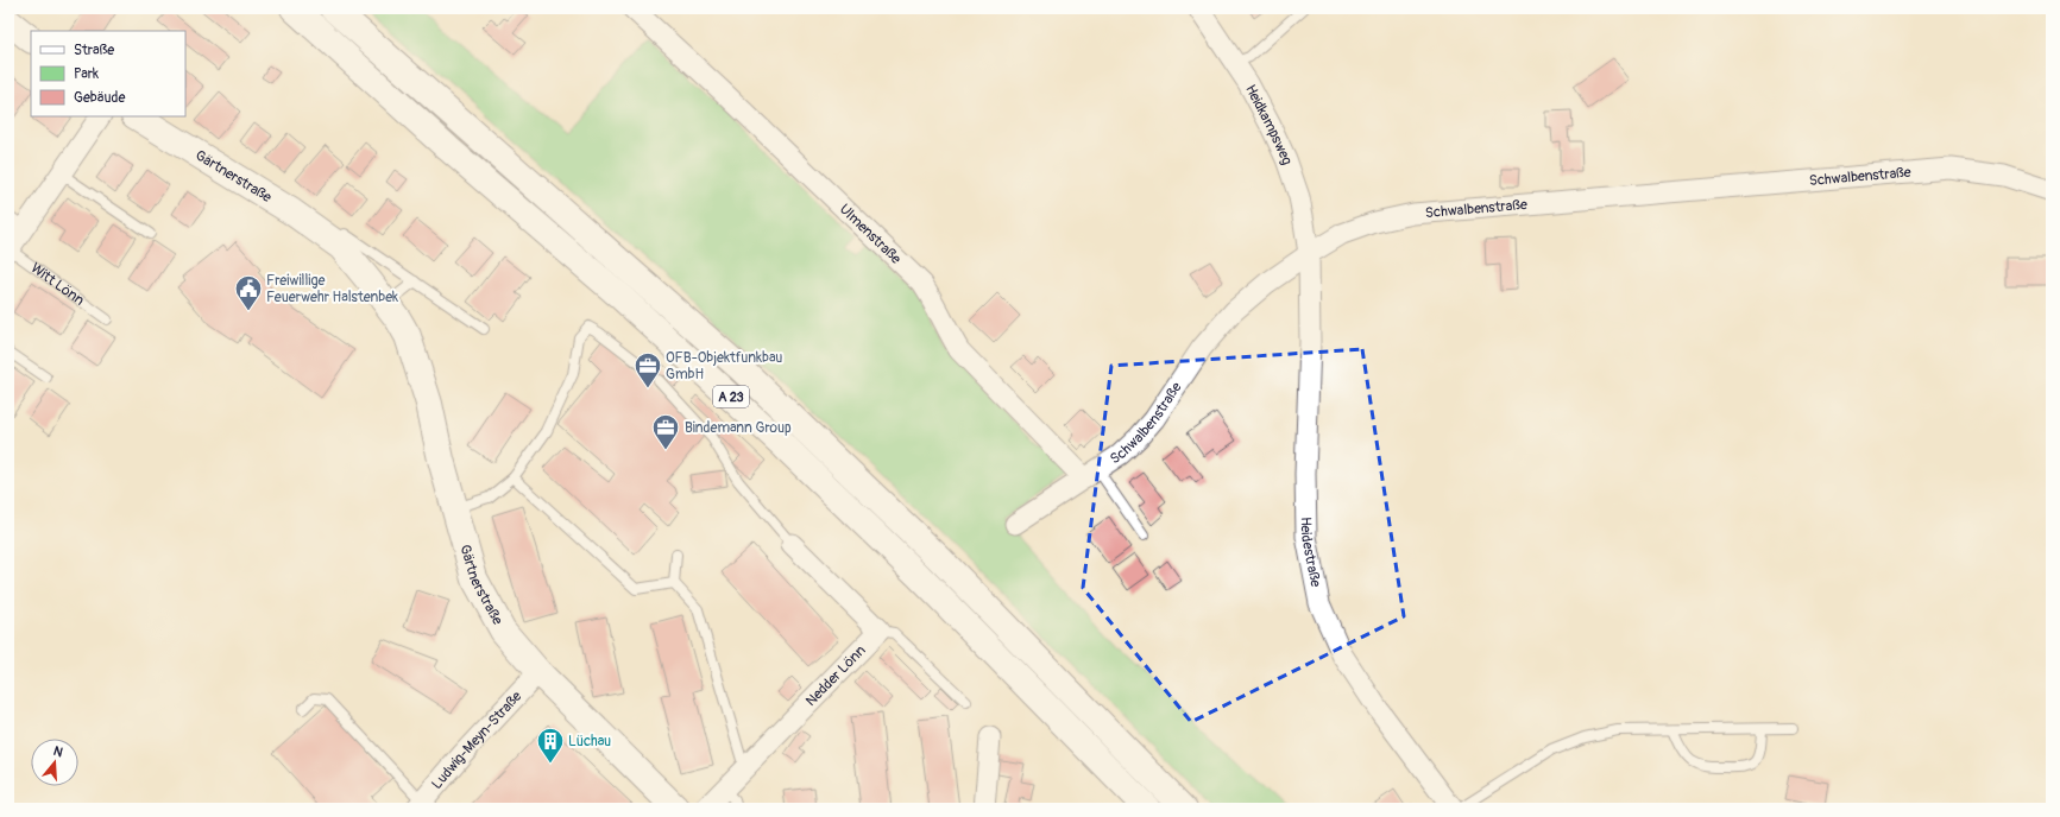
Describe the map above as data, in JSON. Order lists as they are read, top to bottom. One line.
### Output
{"streets":{"main road":["Gärtnerstraße","A 23"],"street":["Heidkampsweg","Schwalbenstraße","Ulmenstraße","Witt Lönn","Heidestraße","Nedder Lönn","Ludwig-Meyn-Straße"]},"crossings":[["Heidkampsweg","Schwalbenstraße"],["Heidkampsweg","Heidestraße"],["Gärtnerstraße","Ludwig-Meyn-Straße"],["Schwalbenstraße","Ulmenstraße"],["Schwalbenstraße","Heidestraße"]],"places":{"public building":["Freiwillige Feuerwehr Halstenbek"],"office":["OFB-Objektfunkbau GmbH","Bindemann Group"],"building":["Lüchau"]},"legend":["Straße","Park","Gebäude"],"north":"top"}
